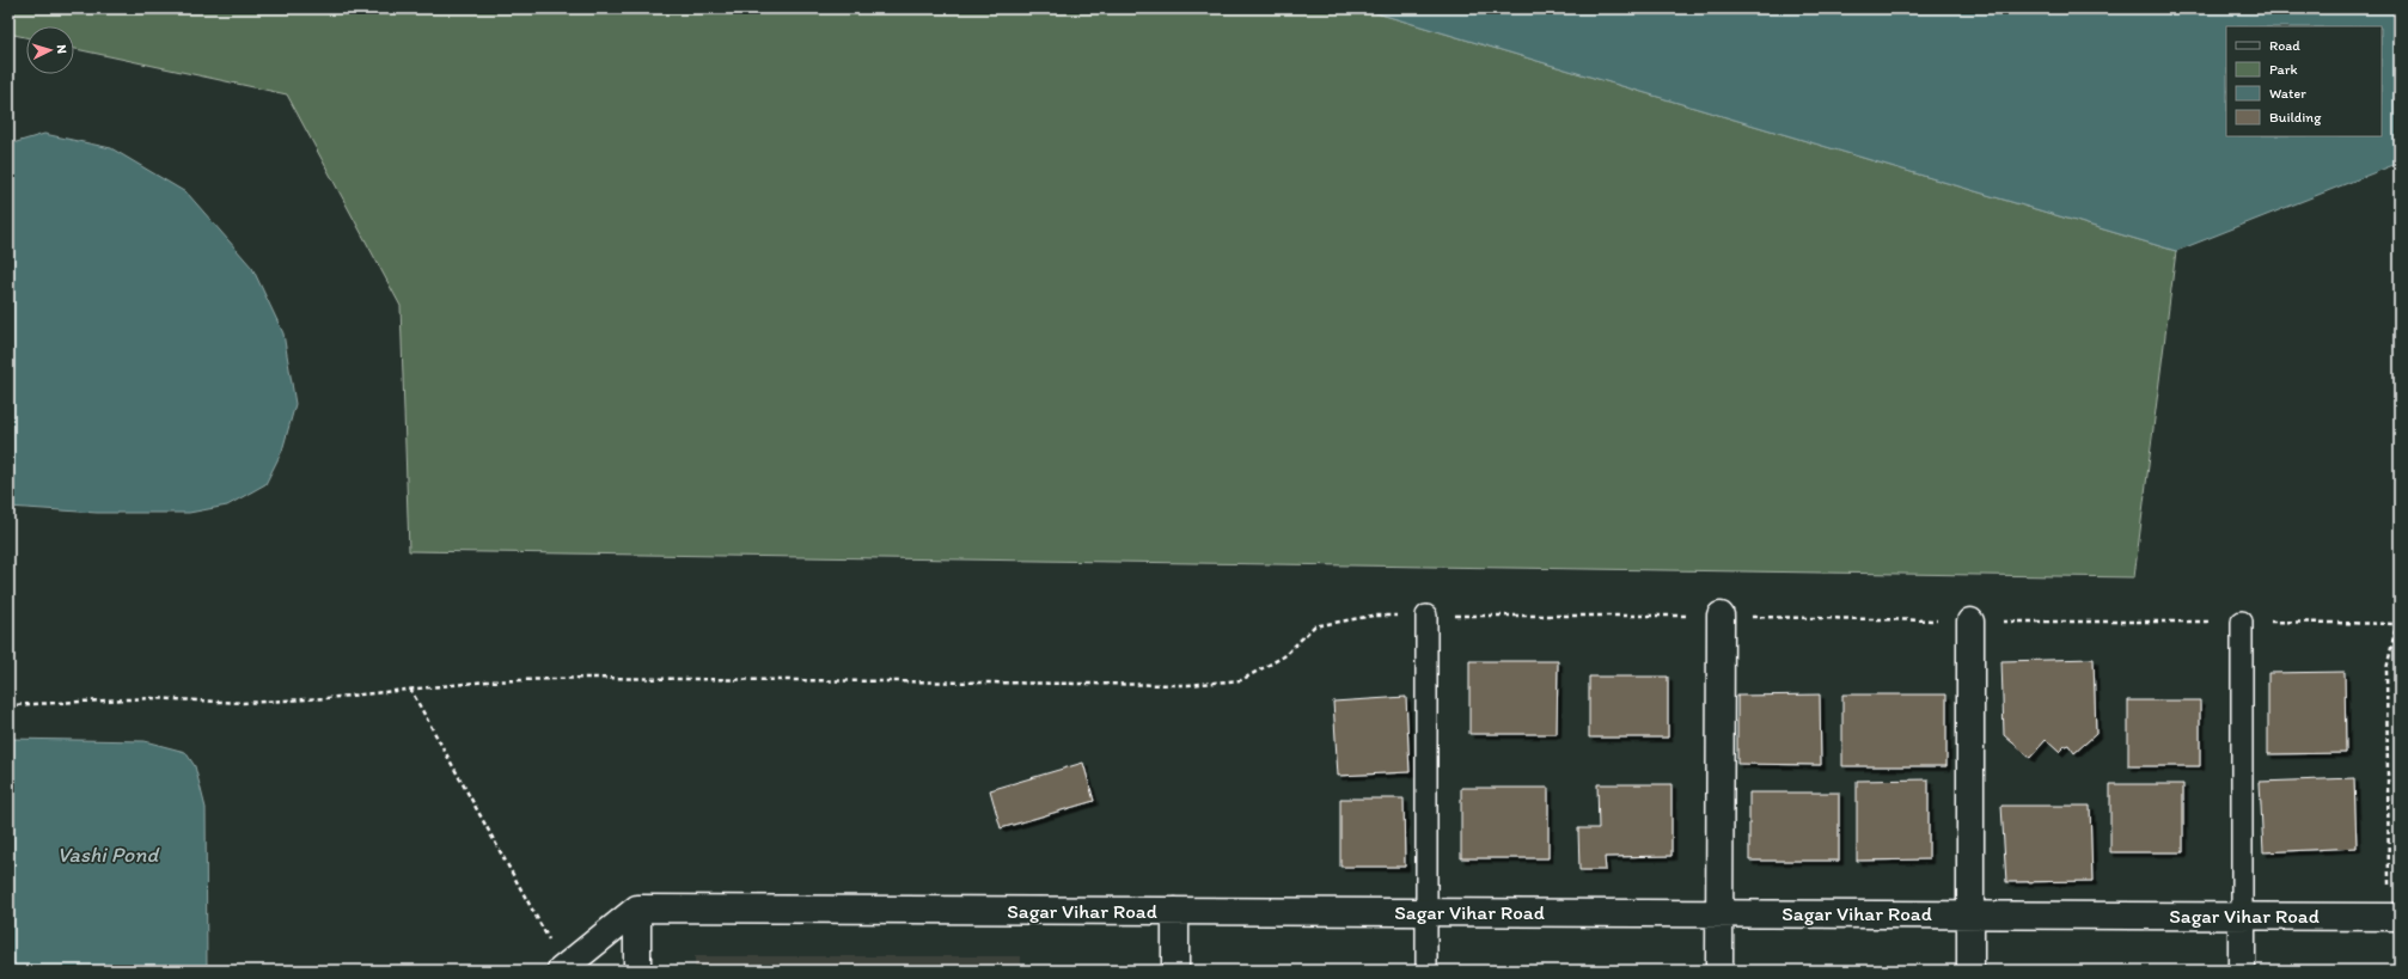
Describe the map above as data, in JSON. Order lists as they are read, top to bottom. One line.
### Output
{"streets":{"street":["Sagar Vihar Road"]},"water":["Vashi Pond"],"legend":["Road","Park","Water","Building"],"north":"right"}
